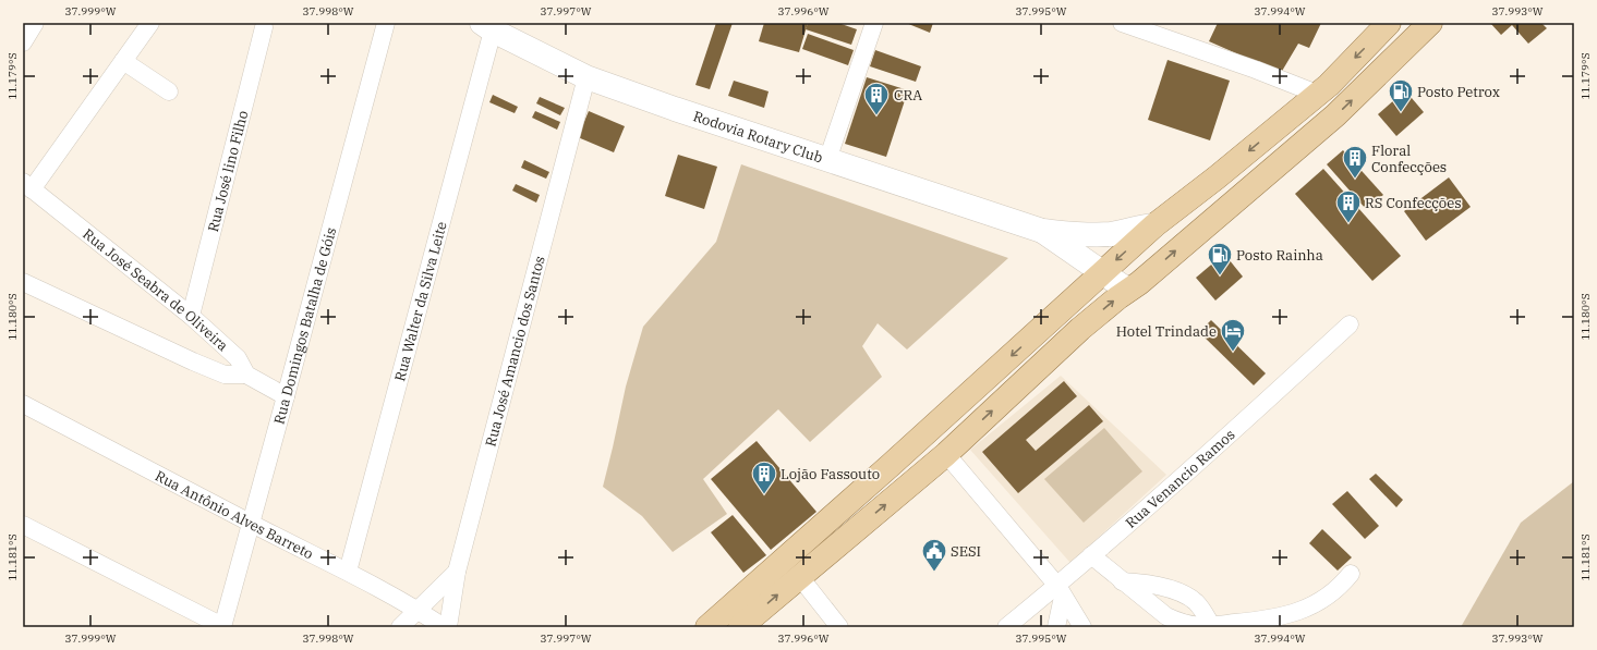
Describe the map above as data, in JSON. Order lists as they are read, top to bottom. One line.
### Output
{"streets":{"main road":["Rodovia Rotary Club"],"street":["Rua José lino Filho","Rua José Seabra de Oliveira","Rua Walter da Silva Leite","Rua Domingos Batalha de Góis","Rua José Amancio dos Santos","Rua Venancio Ramos","Rua Antônio Alves Barreto"]},"crossings":[["Rodovia Rotary Club","Rua Walter da Silva Leite"],["Rodovia Rotary Club","Rua José Amancio dos Santos"],["Rua José lino Filho","Rua José Seabra de Oliveira"],["Rua José Seabra de Oliveira","Rua Domingos Batalha de Góis"],["Rua Walter da Silva Leite","Rua Antônio Alves Barreto"],["Rua Domingos Batalha de Góis","Rua Antônio Alves Barreto"]],"places":{"fuel station":["Posto Petrox","Posto Rainha"],"building":["CRA","Floral Confecções","RS Confecções","Lojão Fassouto"],"hotel":["Hotel Trindade"],"public building":["SESI"]},"coordinates":["37.999°W","37.998°W","37.997°W","37.996°W","37.995°W","37.994°W","37.993°W","11.179°S","11.180°S","11.181°S"]}
